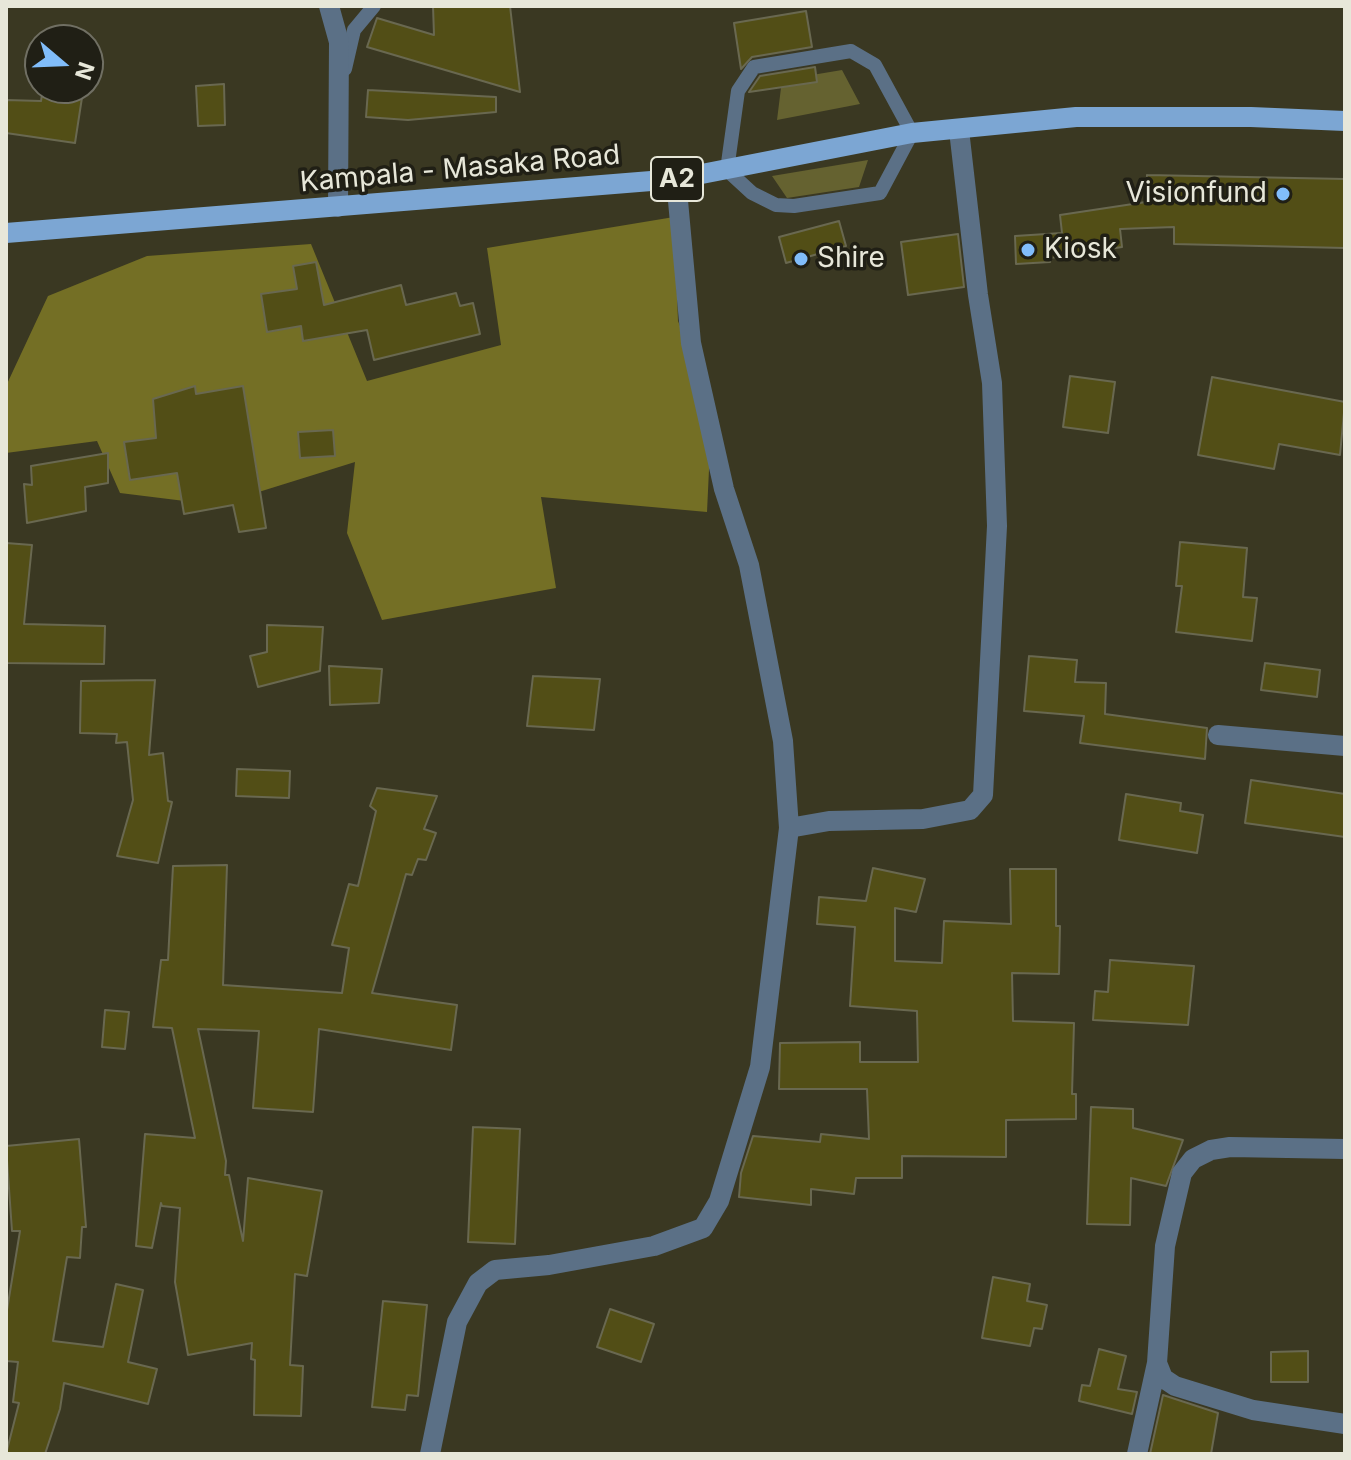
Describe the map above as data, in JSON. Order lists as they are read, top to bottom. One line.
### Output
{"streets":{"main road":["Kampala - Masaka Road","A2"]},"places":["Visionfund","Kiosk","Shire"],"north":"right"}
